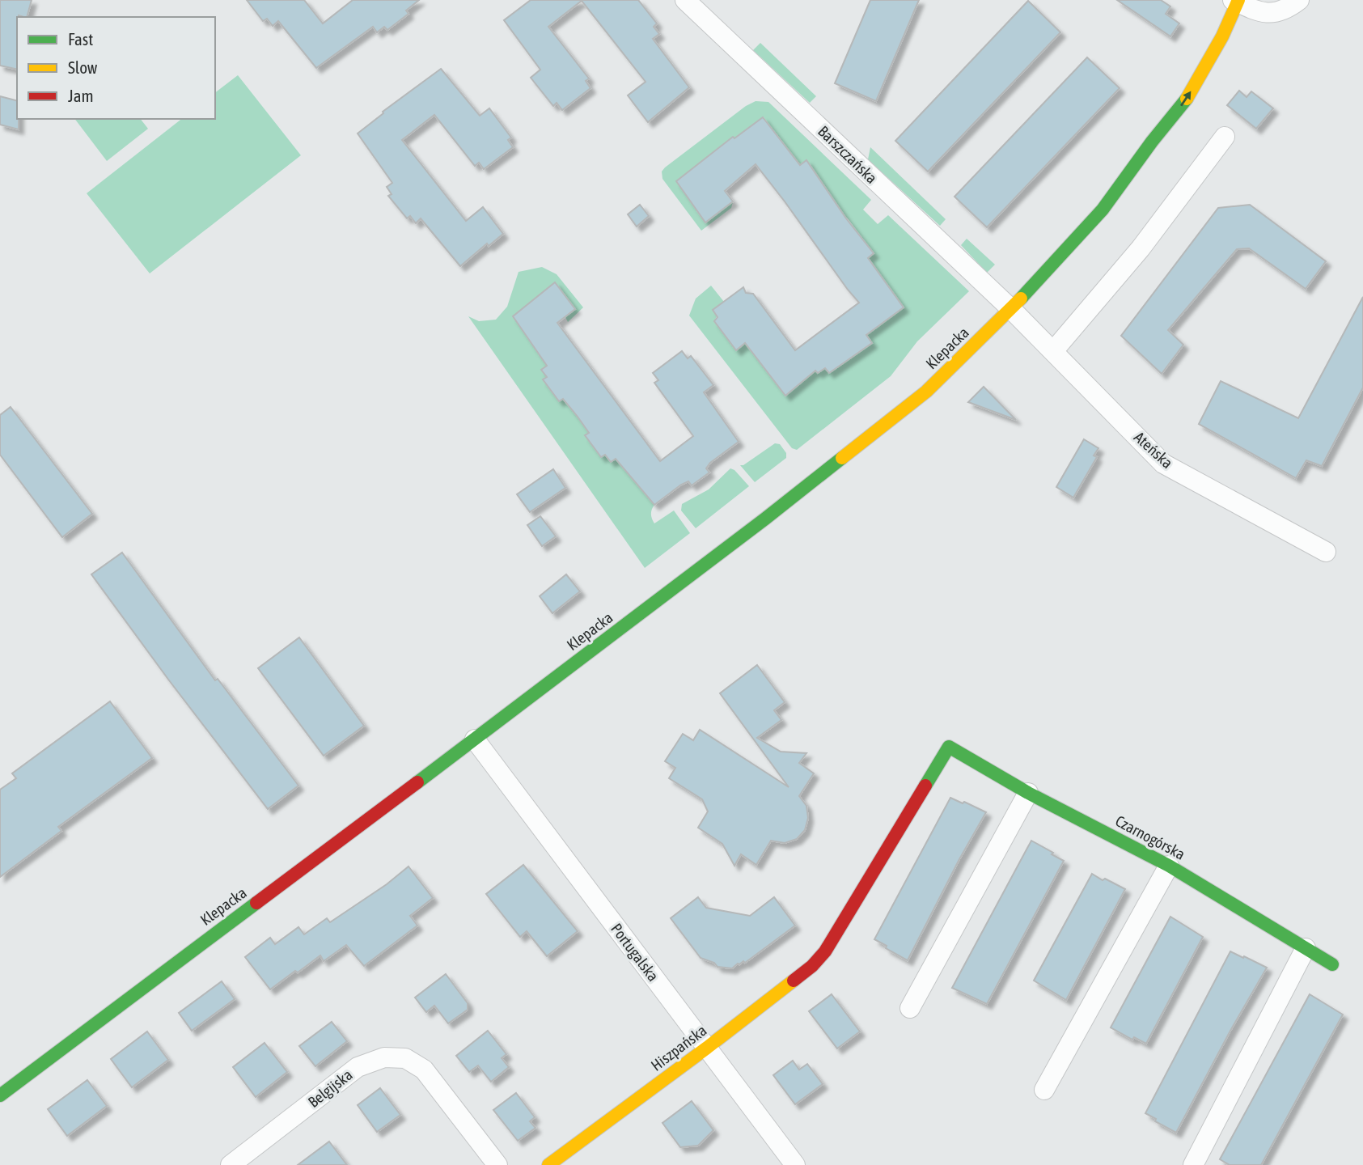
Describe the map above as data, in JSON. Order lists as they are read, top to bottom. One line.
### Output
{"streets":{"street":["Barszczańska","Klepacka","Ateńska","Czarnogórska","Portugalska","Hiszpańska","Belgijska"]},"crossings":[["Barszczańska","Klepacka"],["Barszczańska","Ateńska"],["Klepacka","Ateńska"],["Klepacka","Portugalska"],["Czarnogórska","Hiszpańska"],["Portugalska","Hiszpańska"]],"legend":["Fast","Slow","Jam"]}
